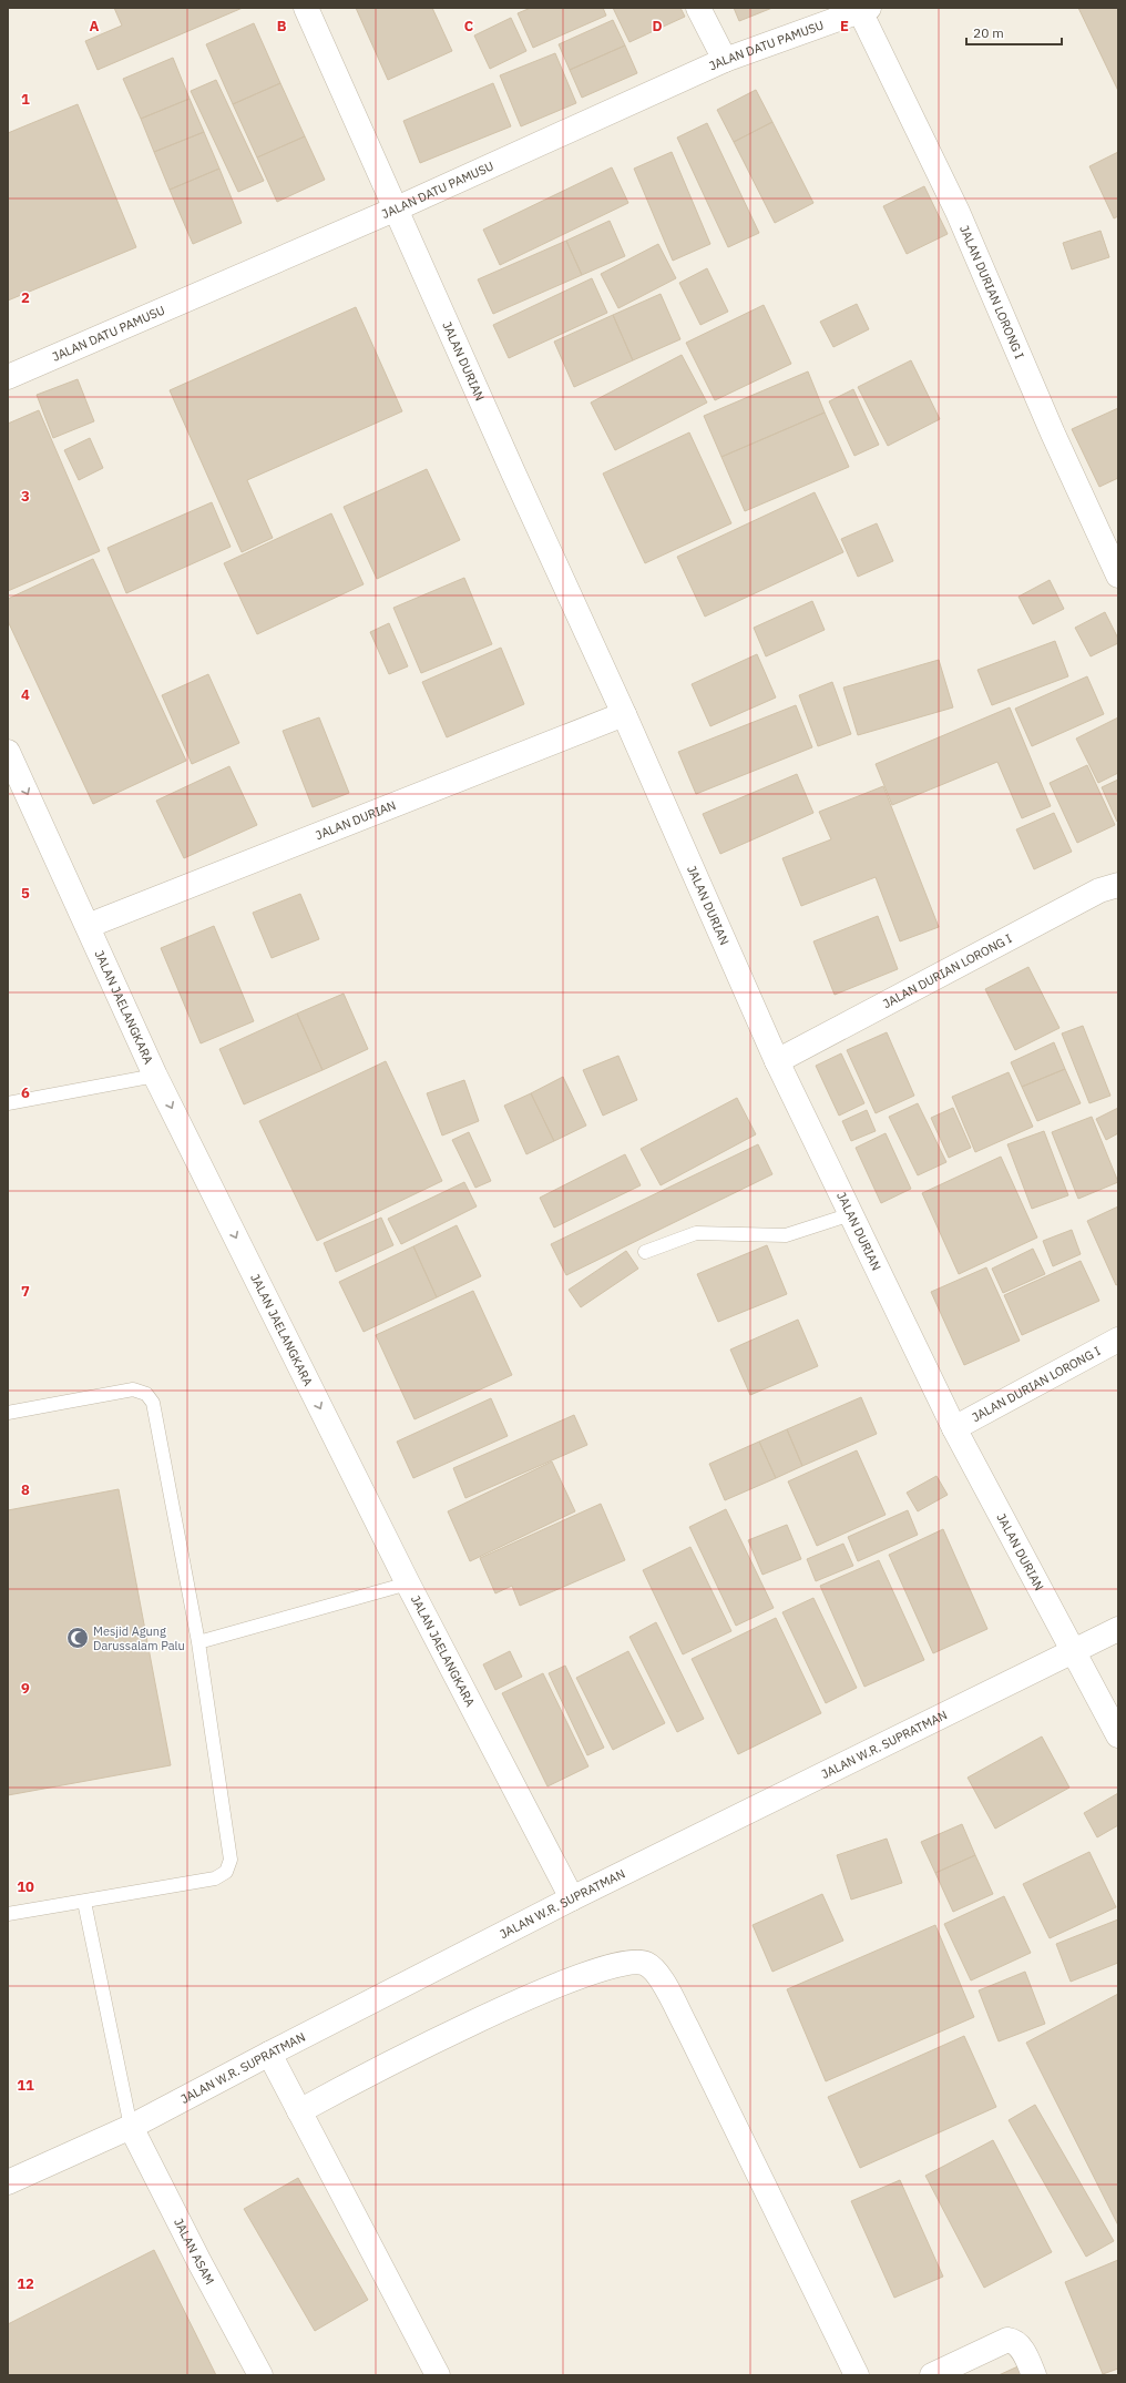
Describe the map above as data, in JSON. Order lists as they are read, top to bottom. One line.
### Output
{"streets":{"street":["JALAN DATU PAMUSU","JALAN DURIAN LORONG I","JALAN DURIAN","JALAN JAELANGKARA","JALAN W.R. SUPRATMAN","JALAN ASAM"]},"crossings":[["JALAN DATU PAMUSU","JALAN DURIAN LORONG I"],["JALAN DATU PAMUSU","JALAN DURIAN"],["JALAN DURIAN LORONG I","JALAN DURIAN"],["JALAN DURIAN","JALAN JAELANGKARA"],["JALAN DURIAN","JALAN W.R. SUPRATMAN"],["JALAN JAELANGKARA","JALAN W.R. SUPRATMAN"],["JALAN W.R. SUPRATMAN","JALAN ASAM"]],"one_way":["JALAN JAELANGKARA"],"places":{"mosque":["Mesjid Agung Darussalam Palu"]},"scale_bar":"20 m","grid":{"columns":["A","B","C","D","E"],"rows":["1","2","3","4","5","6","7","8","9","10","11","12"]}}
